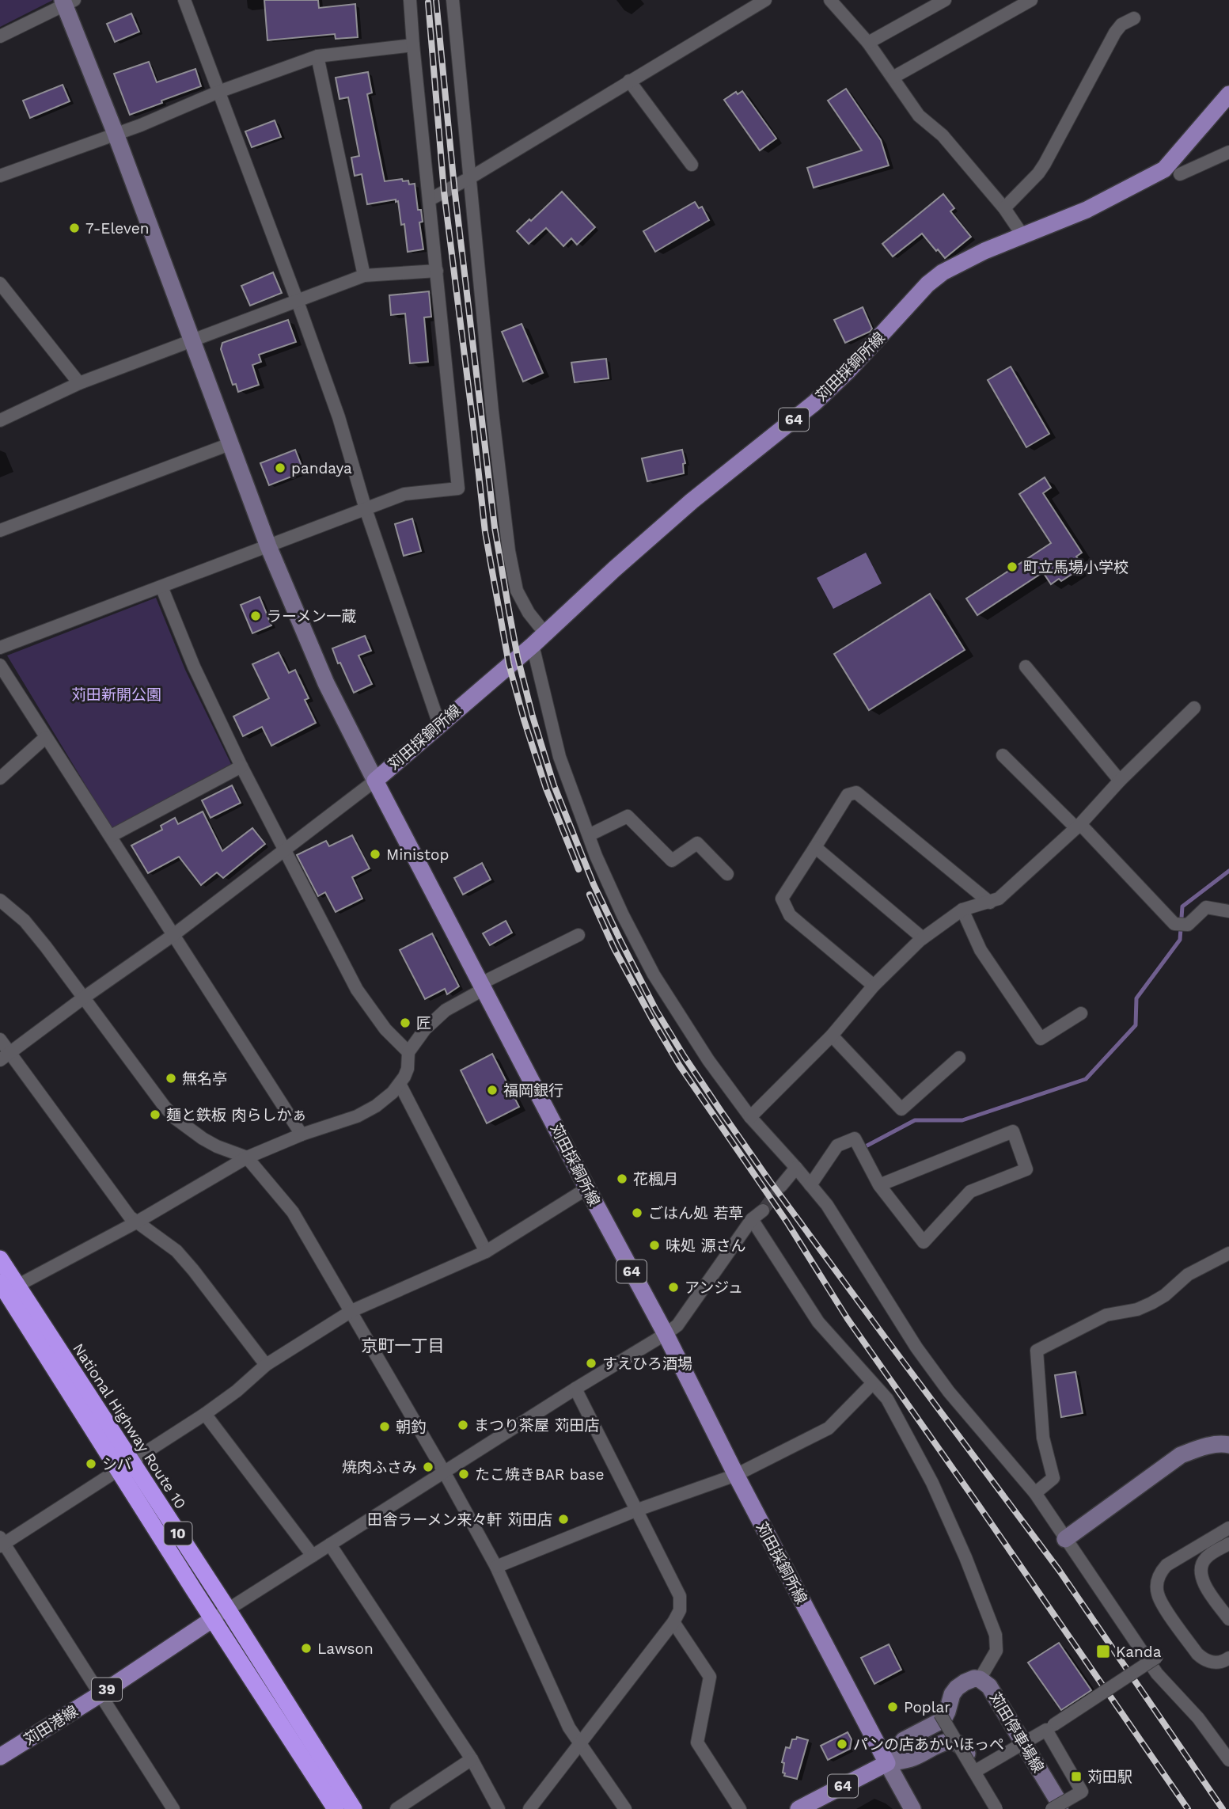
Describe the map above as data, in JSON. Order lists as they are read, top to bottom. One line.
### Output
{"streets":{"highway":["National Highway Route 10","10"],"main road":["苅田採銅所線","64","39","苅田港線"],"street":["苅田停車場線"]},"crossings":[["苅田採銅所線","64"],["苅田採銅所線","苅田停車場線"],["64","苅田停車場線"],["National Highway Route 10","苅田港線"]],"districts":["京町一丁目"],"parks":["苅田新開公園"],"places":{"other":["7-Eleven","pandaya","町立馬場小学校","ラーメン一蔵","Ministop","匠","無名亭","福岡銀行","麺と鉄板 肉らしかぁ","花楓月","ごはん処 若草","味処 源さん","アンジュ","すえひろ酒場","まつり茶屋 苅田店","朝釣","シバ","焼肉ふさみ","たこ焼きBAR base","田舎ラーメン来々軒 苅田店","Lawson","Poplar","パンの店あかいほっぺ"],"transit":["Kanda","苅田駅"]}}
